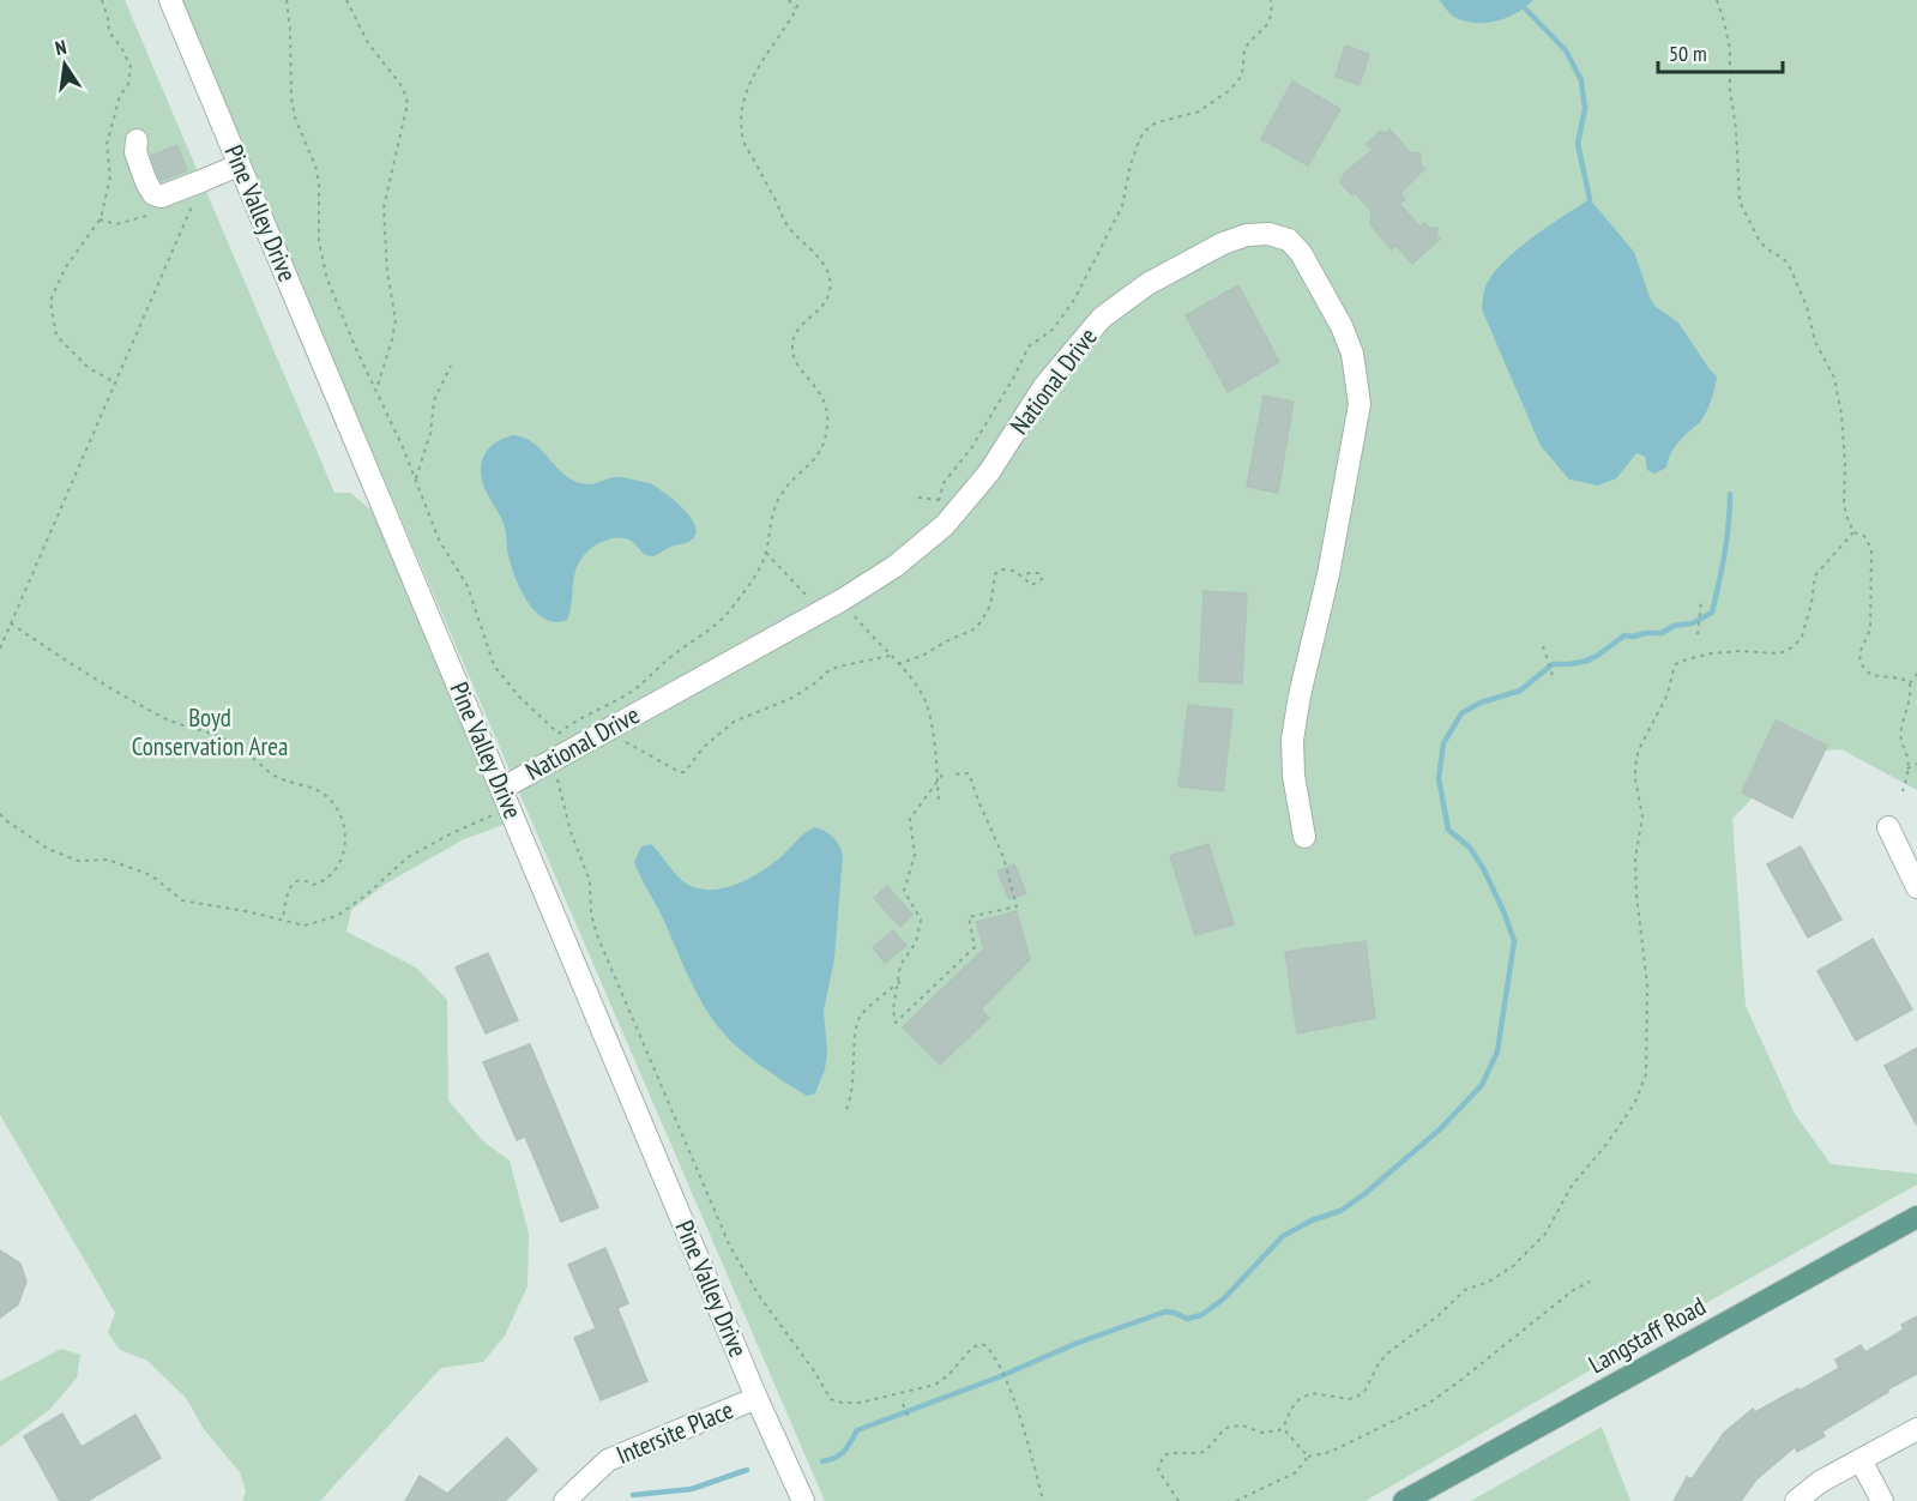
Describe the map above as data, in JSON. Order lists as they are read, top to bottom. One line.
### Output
{"streets":{"main road":["Langstaff Road"],"street":["Pine Valley Drive","National Drive","Intersite Place"]},"crossings":[["Pine Valley Drive","National Drive"],["Pine Valley Drive","Intersite Place"]],"parks":["Boyd Conservation Area"],"scale_bar":"50 m","north":"top"}
